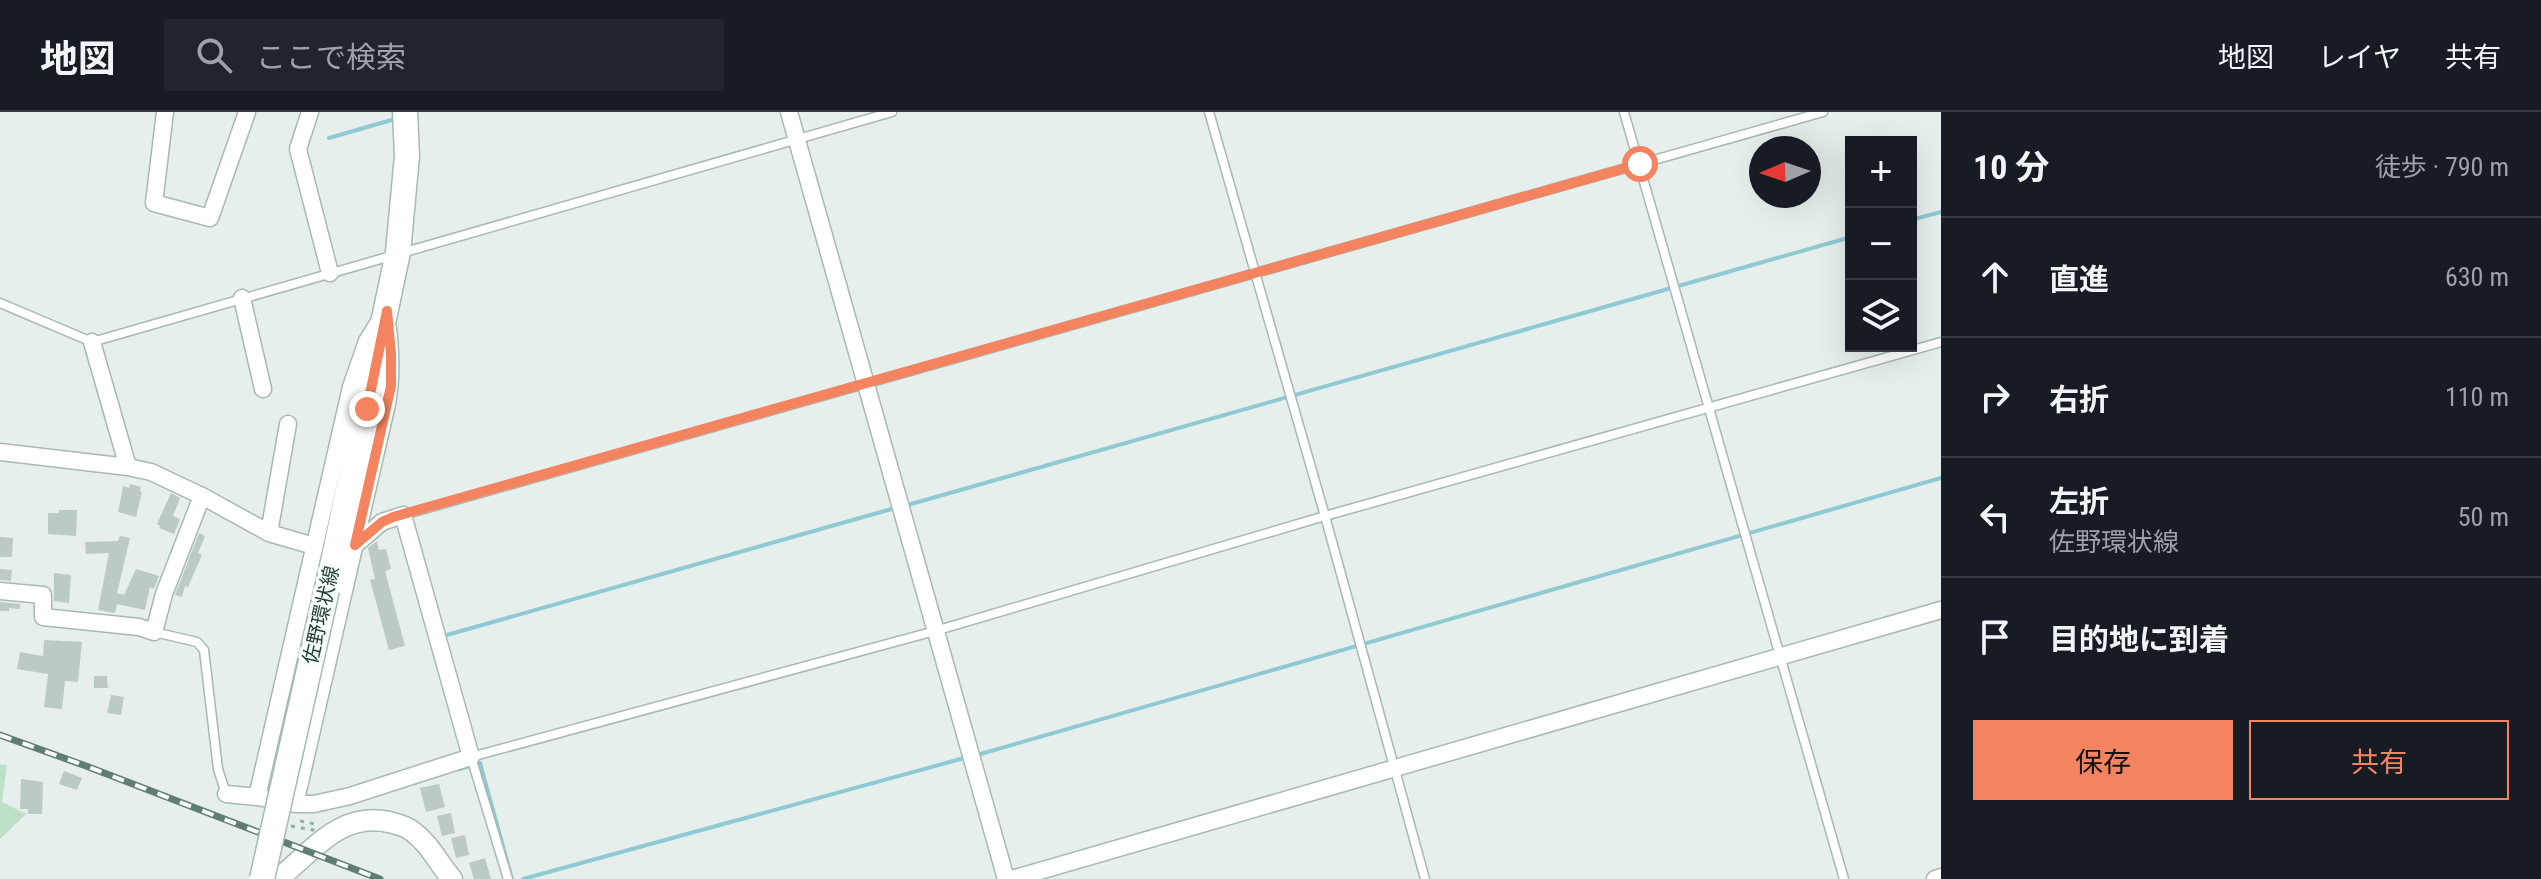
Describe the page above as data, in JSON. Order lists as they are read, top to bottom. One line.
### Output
{"streets":{"main road":["佐野環状線"]},"north":"left","page":{"header":"地図","search":"ここで検索","nav":["地図","レイヤ","共有"],"heading":["10 分","徒歩 · 790 m"],"map_buttons":["+","−"],"list":[["直進","630 m"],["右折","110 m"],["左折","佐野環状線","50 m"],"目的地に到着"],"buttons":["保存","共有"]}}
